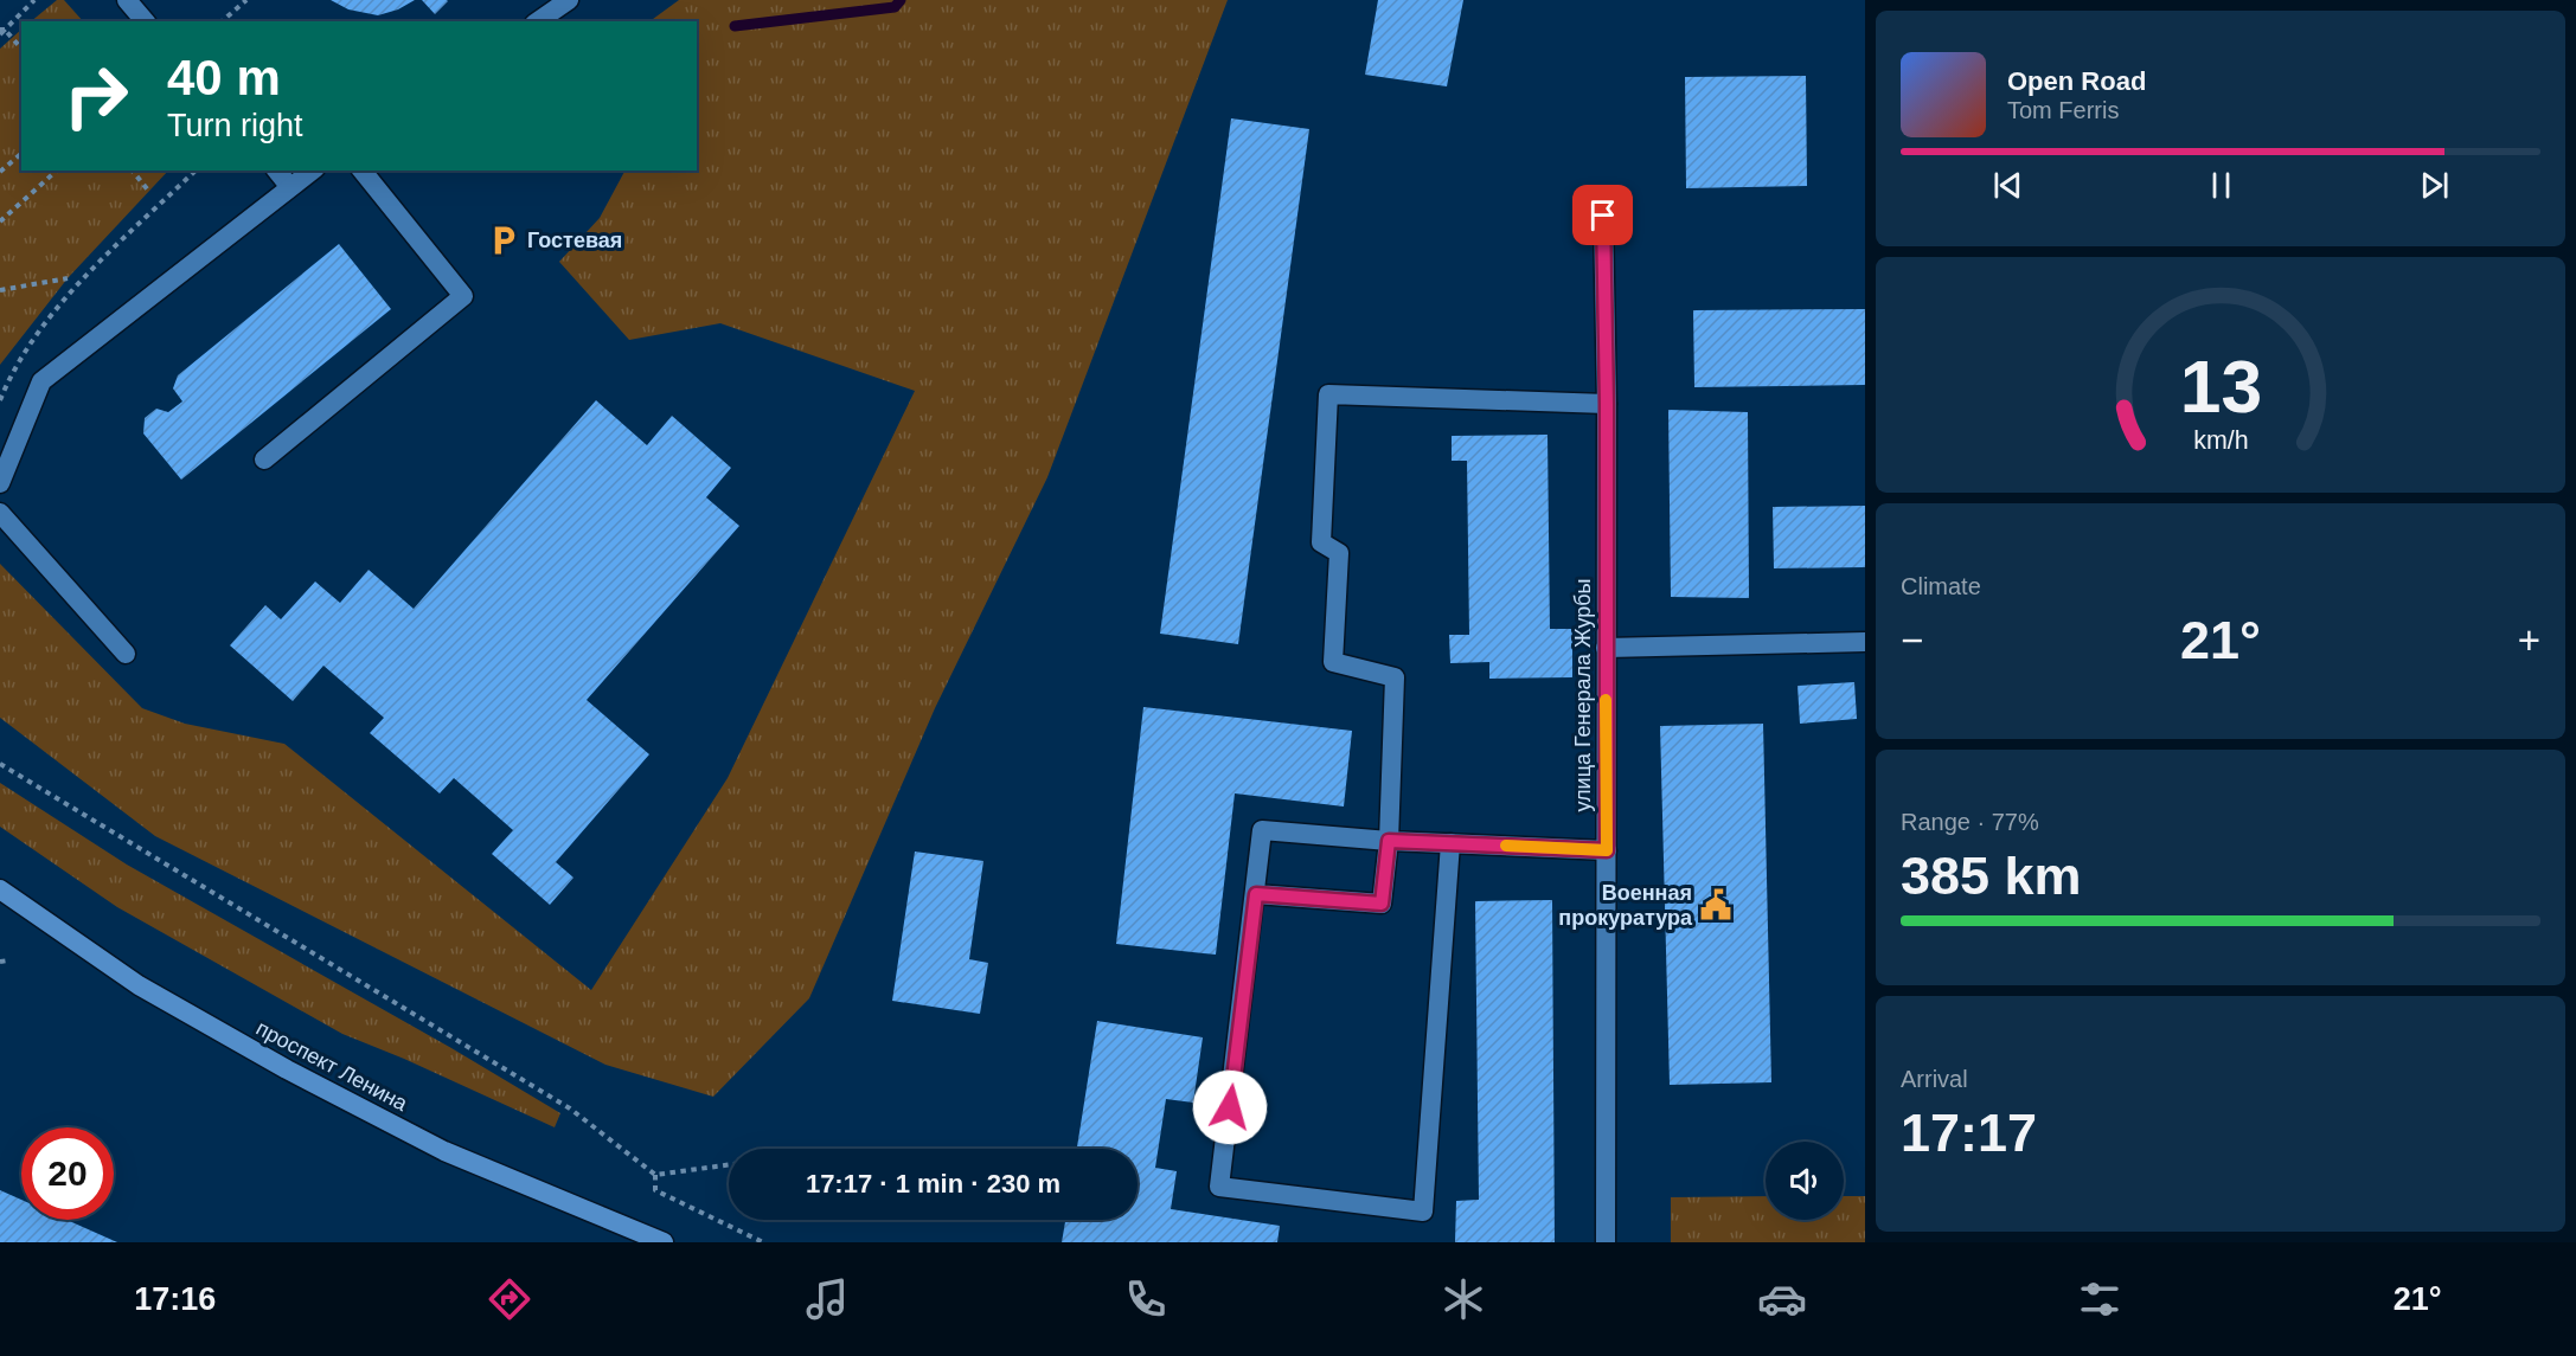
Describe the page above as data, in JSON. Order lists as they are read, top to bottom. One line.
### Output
{"streets":{"main road":["проспект Ленина"],"street":["улица Генерала Журбы"]},"places":{"parking":["Гостевая"],"public building":["Военная прокуратура"]},"page":{"turn":["40 m","Turn right"],"song":["Open Road","Tom Ferris"],"tile":["Climate",["Range · 77%","385 km"],["Arrival","17:17"]],"heat":["−","21°","+"],"limit":"20","trip":"17:17 · 1 min · 230 m","tabs":["17:16","21°"],"gauge":["13","km/h"]}}
